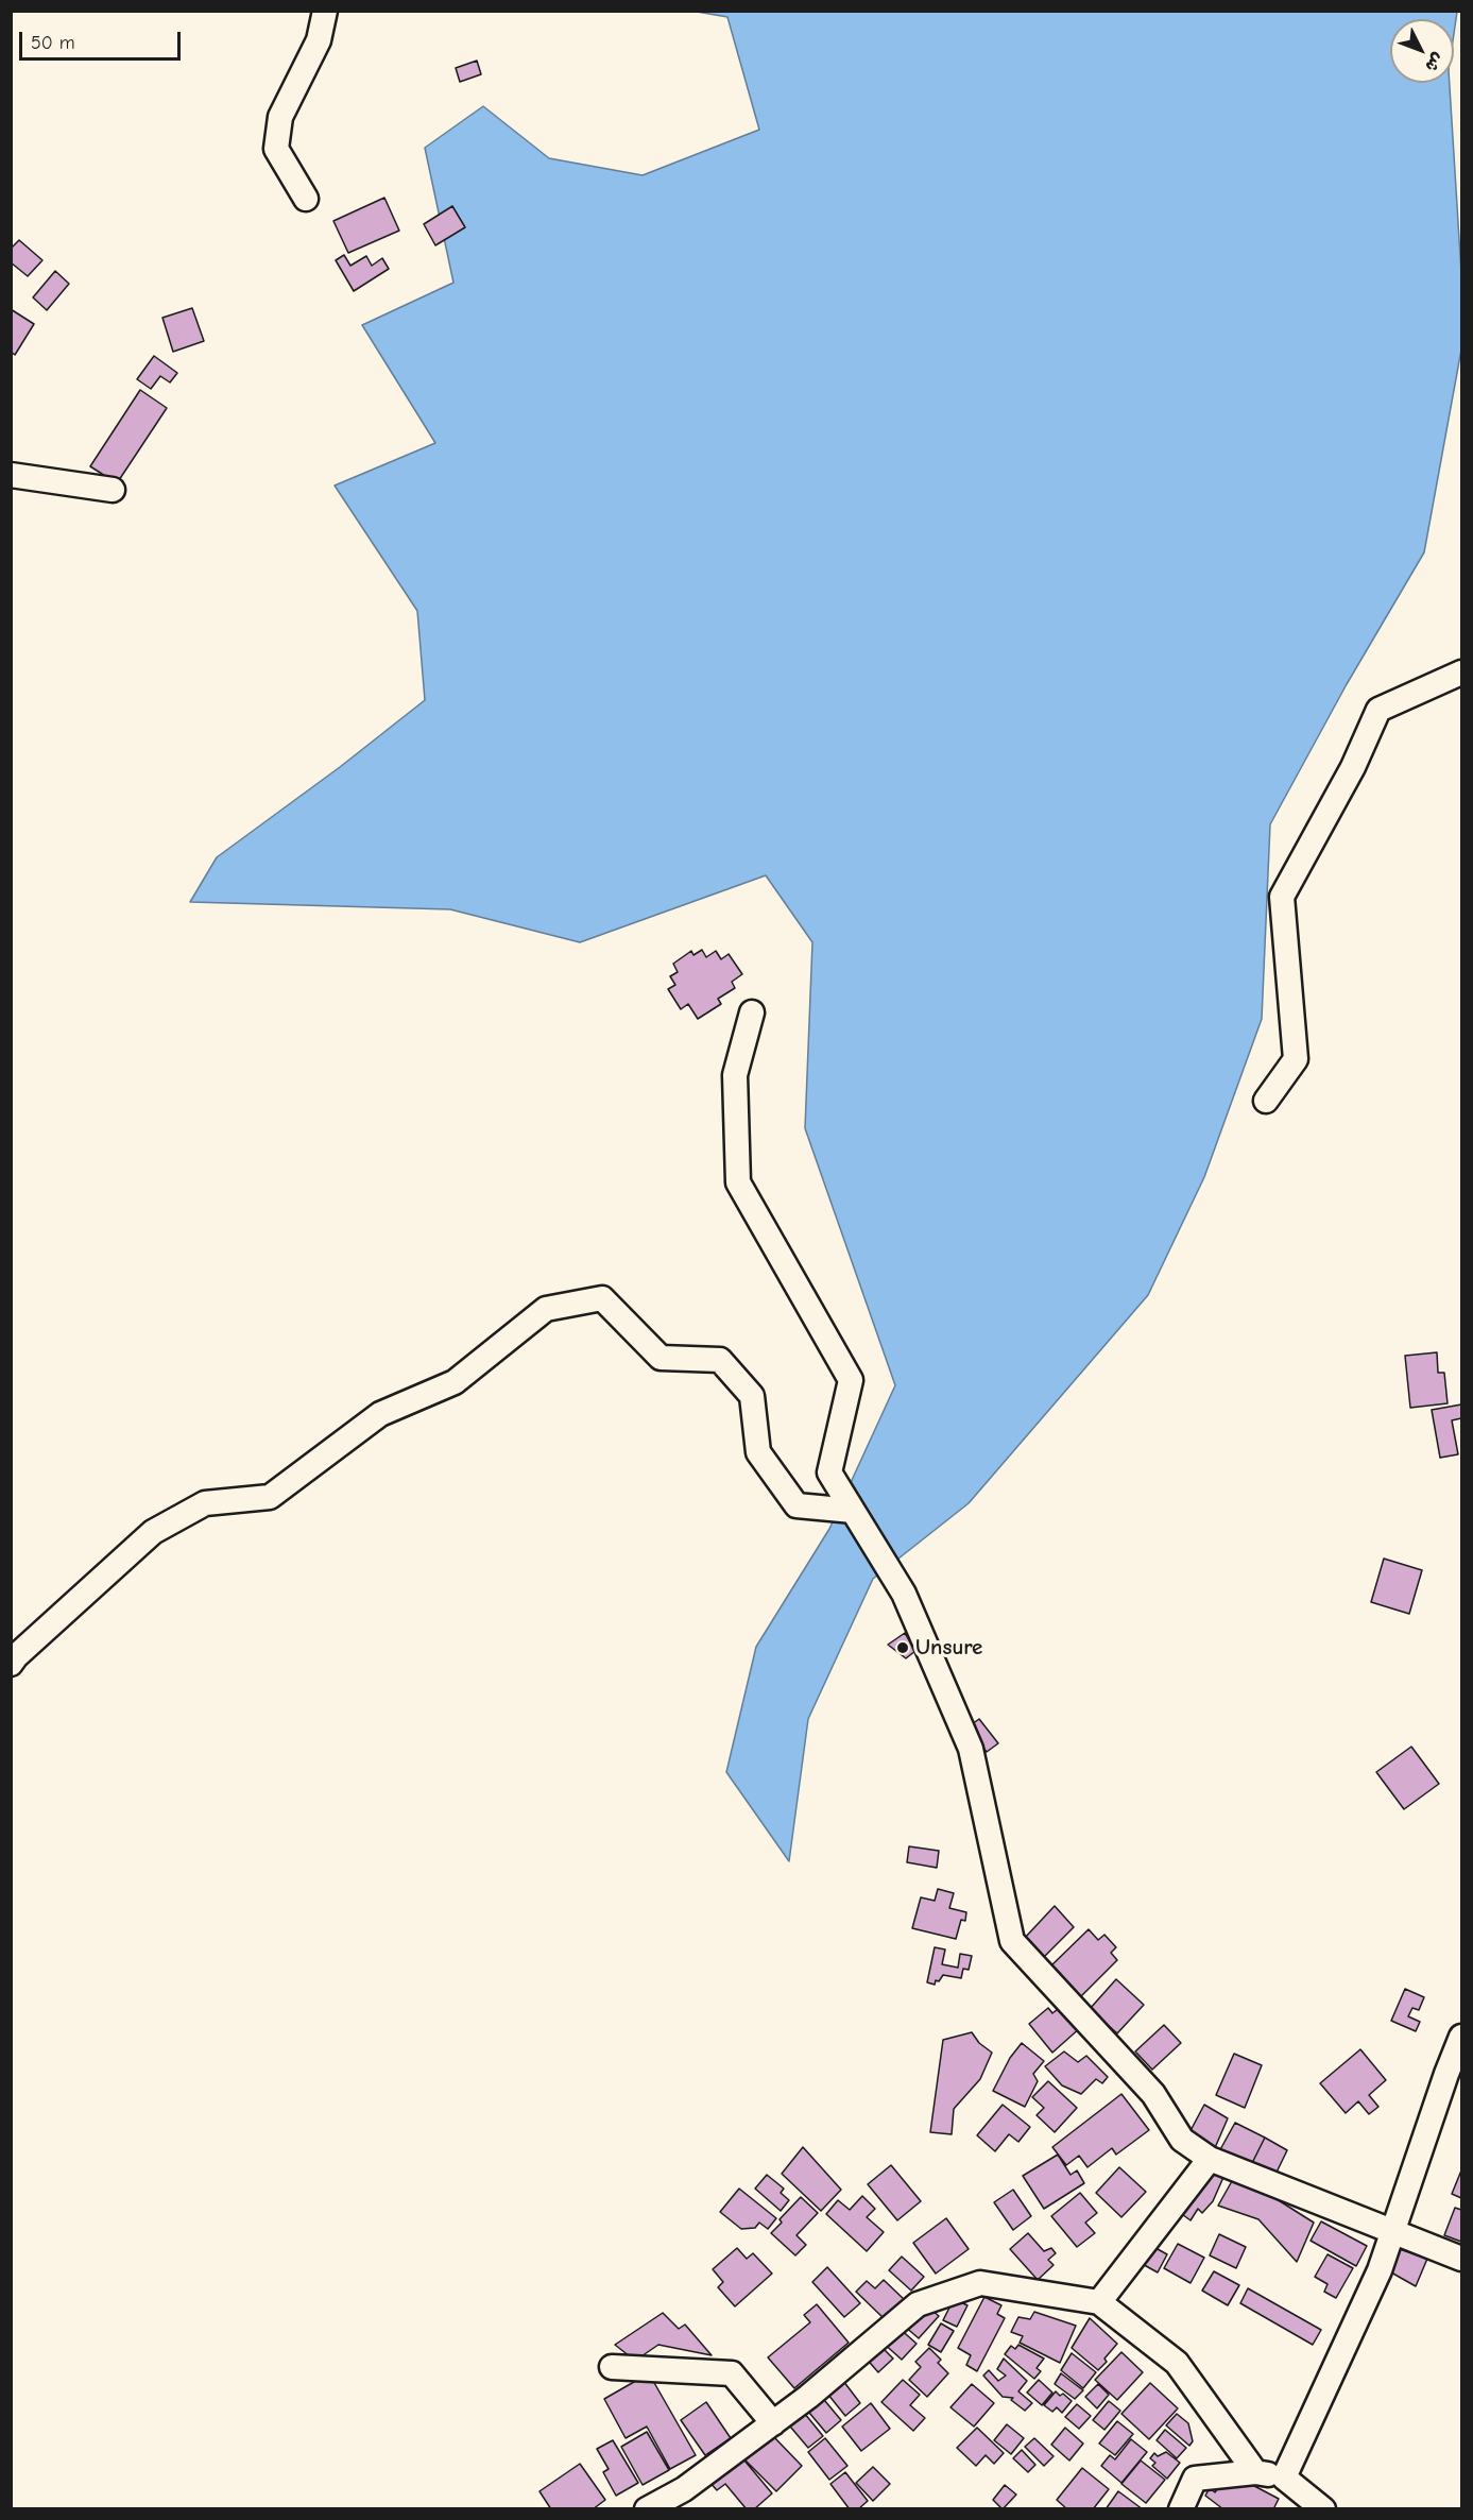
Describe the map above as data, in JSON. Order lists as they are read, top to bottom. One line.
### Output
{"places":["Unsure"],"scale_bar":"50 m","north":"bottom right"}
